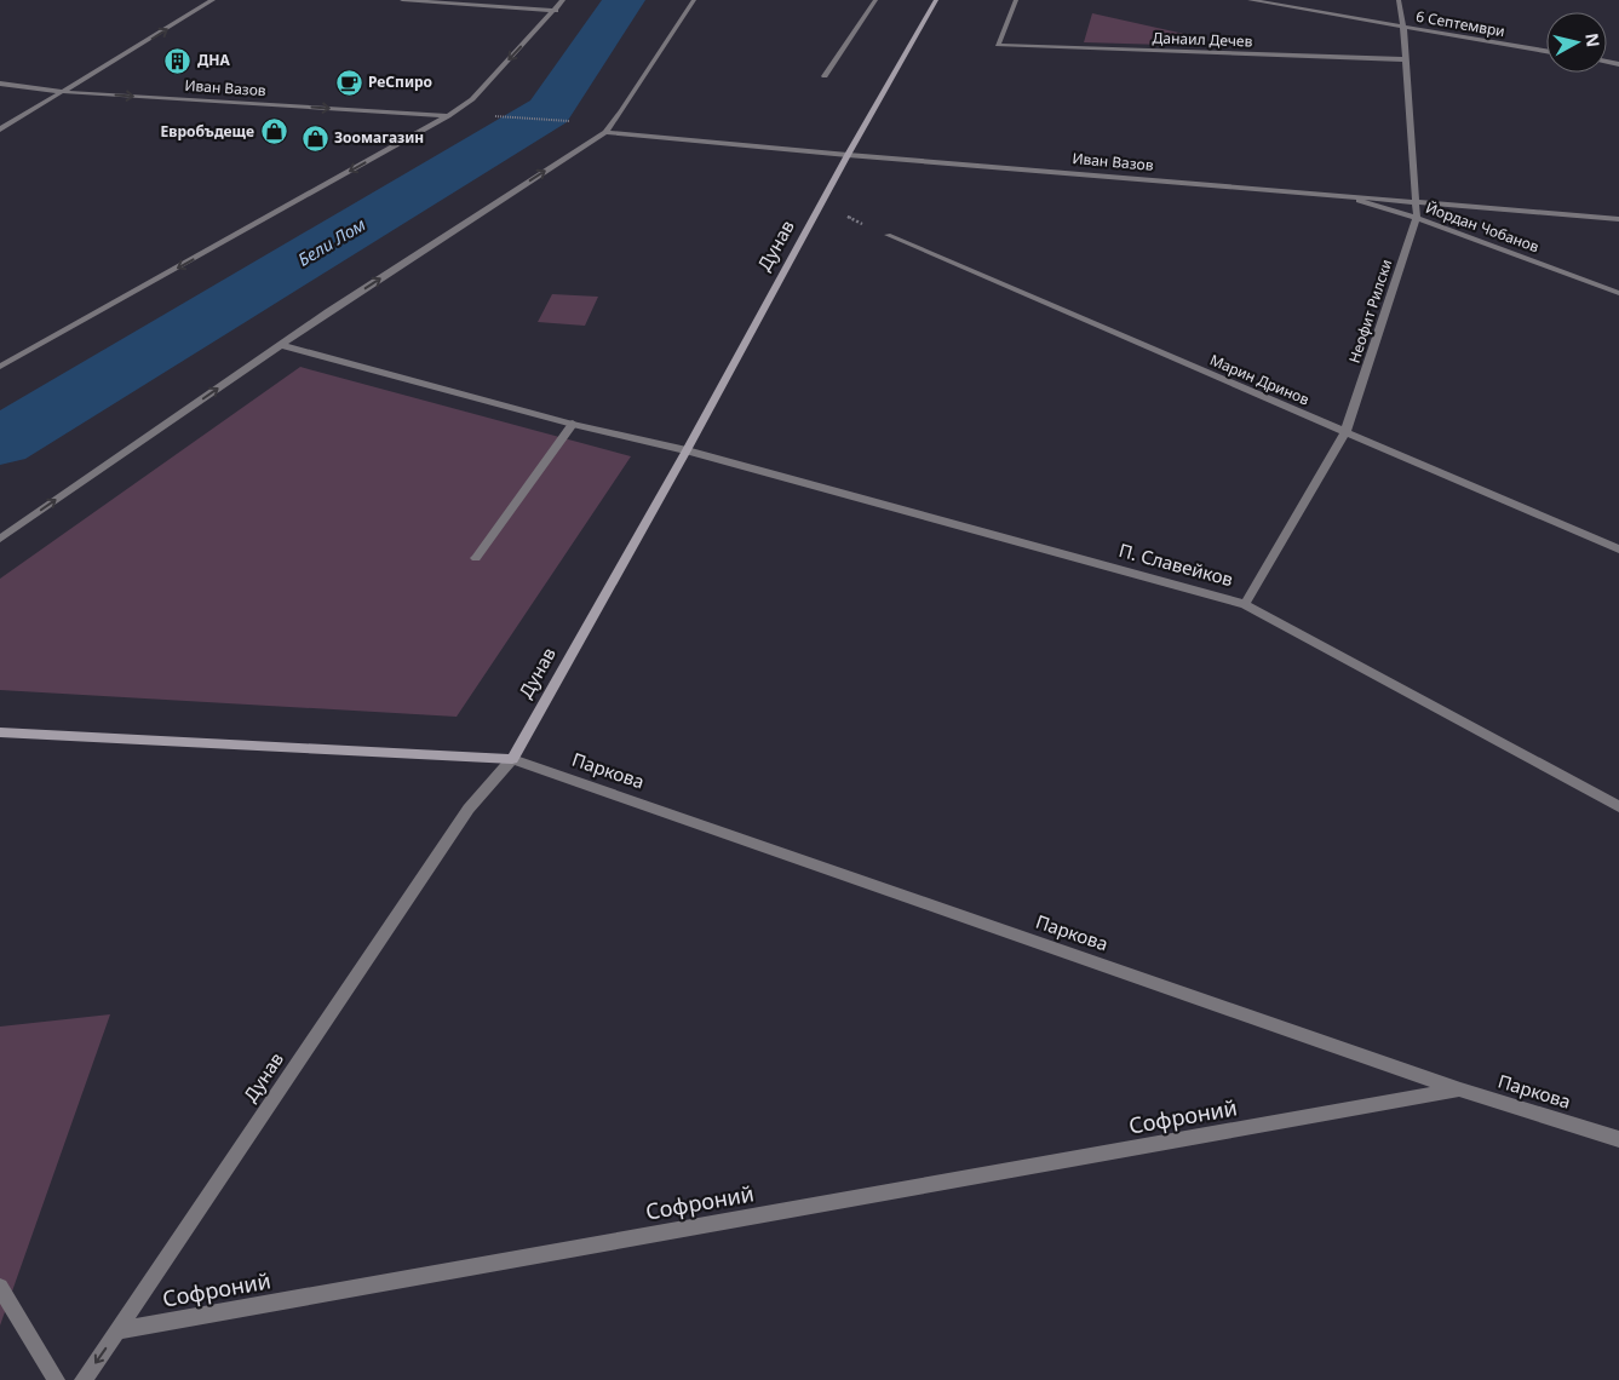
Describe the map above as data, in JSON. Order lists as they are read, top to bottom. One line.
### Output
{"streets":{"street":["6 Септември","Данаил Дечев","Иван Вазов","Йордан Чобанов","Дунав","Неофит Рилски","Марин Дринов","П. Славейков","Паркова","Софроний"]},"crossings":[["6 Септември","Неофит Рилски"],["Данаил Дечев","Неофит Рилски"],["Иван Вазов","Йордан Чобанов"],["Иван Вазов","Дунав"],["Иван Вазов","Неофит Рилски"],["Йордан Чобанов","Неофит Рилски"],["Дунав","П. Славейков"],["Дунав","Паркова"],["Дунав","Софроний"],["Неофит Рилски","Марин Дринов"],["Неофит Рилски","П. Славейков"],["Паркова","Софроний"]],"water":["Бели Лом"],"places":{"building":["ДНА"],"cafe":["РеСпиро"],"shop":["Евробъдеще","Зоомагазин"]},"north":"right"}
